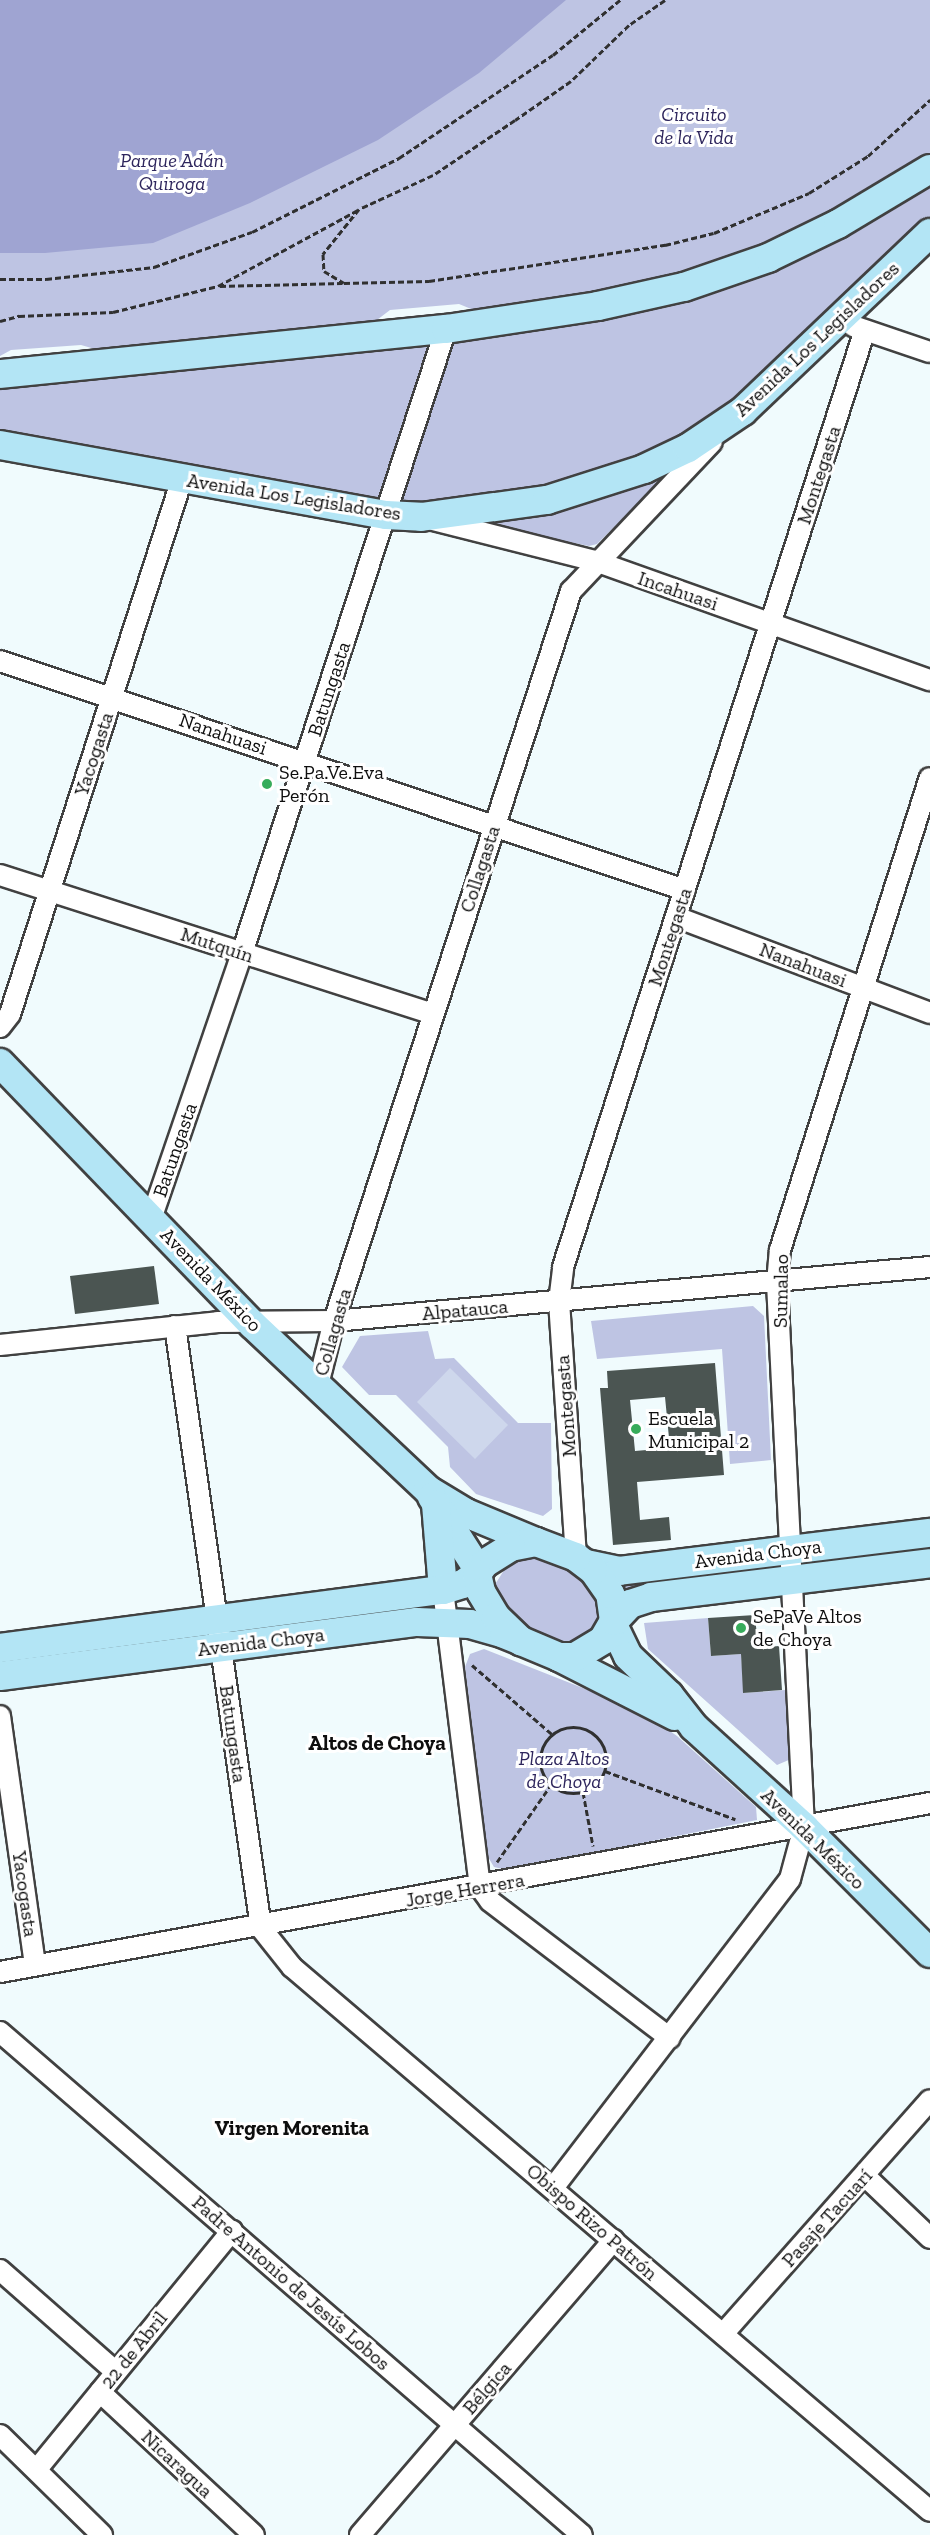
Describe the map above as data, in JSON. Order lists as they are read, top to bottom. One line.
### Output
{"streets":{"main road":["Avenida Los Legisladores","Avenida México","Avenida Choya"],"street":["Montegasta","Incahuasi","Batungasta","Nanahuasi","Yacogasta","Collagasta","Mutquín","Sumalao","Alpatauca","Jorge Herrera","Pasaje Tacuarí","Obispo Rizo Patrón","Padre Antonio de Jesús Lobos","22 de Abril","Bélgica","Nicaragua"]},"crossings":[["Avenida Los Legisladores","Incahuasi"],["Avenida Los Legisladores","Batungasta"],["Avenida Los Legisladores","Yacogasta"],["Avenida Los Legisladores","Collagasta"],["Montegasta","Incahuasi"],["Montegasta","Nanahuasi"],["Montegasta","Avenida México"],["Montegasta","Alpatauca"],["Montegasta","Avenida Choya"],["Incahuasi","Collagasta"],["Batungasta","Nanahuasi"],["Batungasta","Mutquín"],["Batungasta","Avenida México"],["Batungasta","Alpatauca"],["Batungasta","Avenida Choya"],["Batungasta","Jorge Herrera"],["Batungasta","Obispo Rizo Patrón"],["Nanahuasi","Yacogasta"],["Nanahuasi","Collagasta"],["Nanahuasi","Sumalao"],["Yacogasta","Mutquín"],["Yacogasta","Jorge Herrera"],["Collagasta","Mutquín"],["Collagasta","Avenida México"],["Collagasta","Alpatauca"],["Avenida México","Sumalao"],["Avenida México","Alpatauca"],["Avenida México","Avenida Choya"],["Avenida México","Jorge Herrera"],["Sumalao","Alpatauca"],["Sumalao","Avenida Choya"],["Sumalao","Jorge Herrera"],["Sumalao","Obispo Rizo Patrón"],["Jorge Herrera","Obispo Rizo Patrón"],["Pasaje Tacuarí","Obispo Rizo Patrón"],["Obispo Rizo Patrón","Bélgica"],["Padre Antonio de Jesús Lobos","22 de Abril"],["Padre Antonio de Jesús Lobos","Bélgica"],["22 de Abril","Nicaragua"]],"districts":["Altos de Choya","Virgen Morenita"],"parks":["Circuito de la Vida","Parque Adán Quiroga","Plaza Altos de Choya"],"places":["Se.Pa.Ve.Eva Perón","Escuela Municipal 2","SePaVe Altos de Choya"]}
